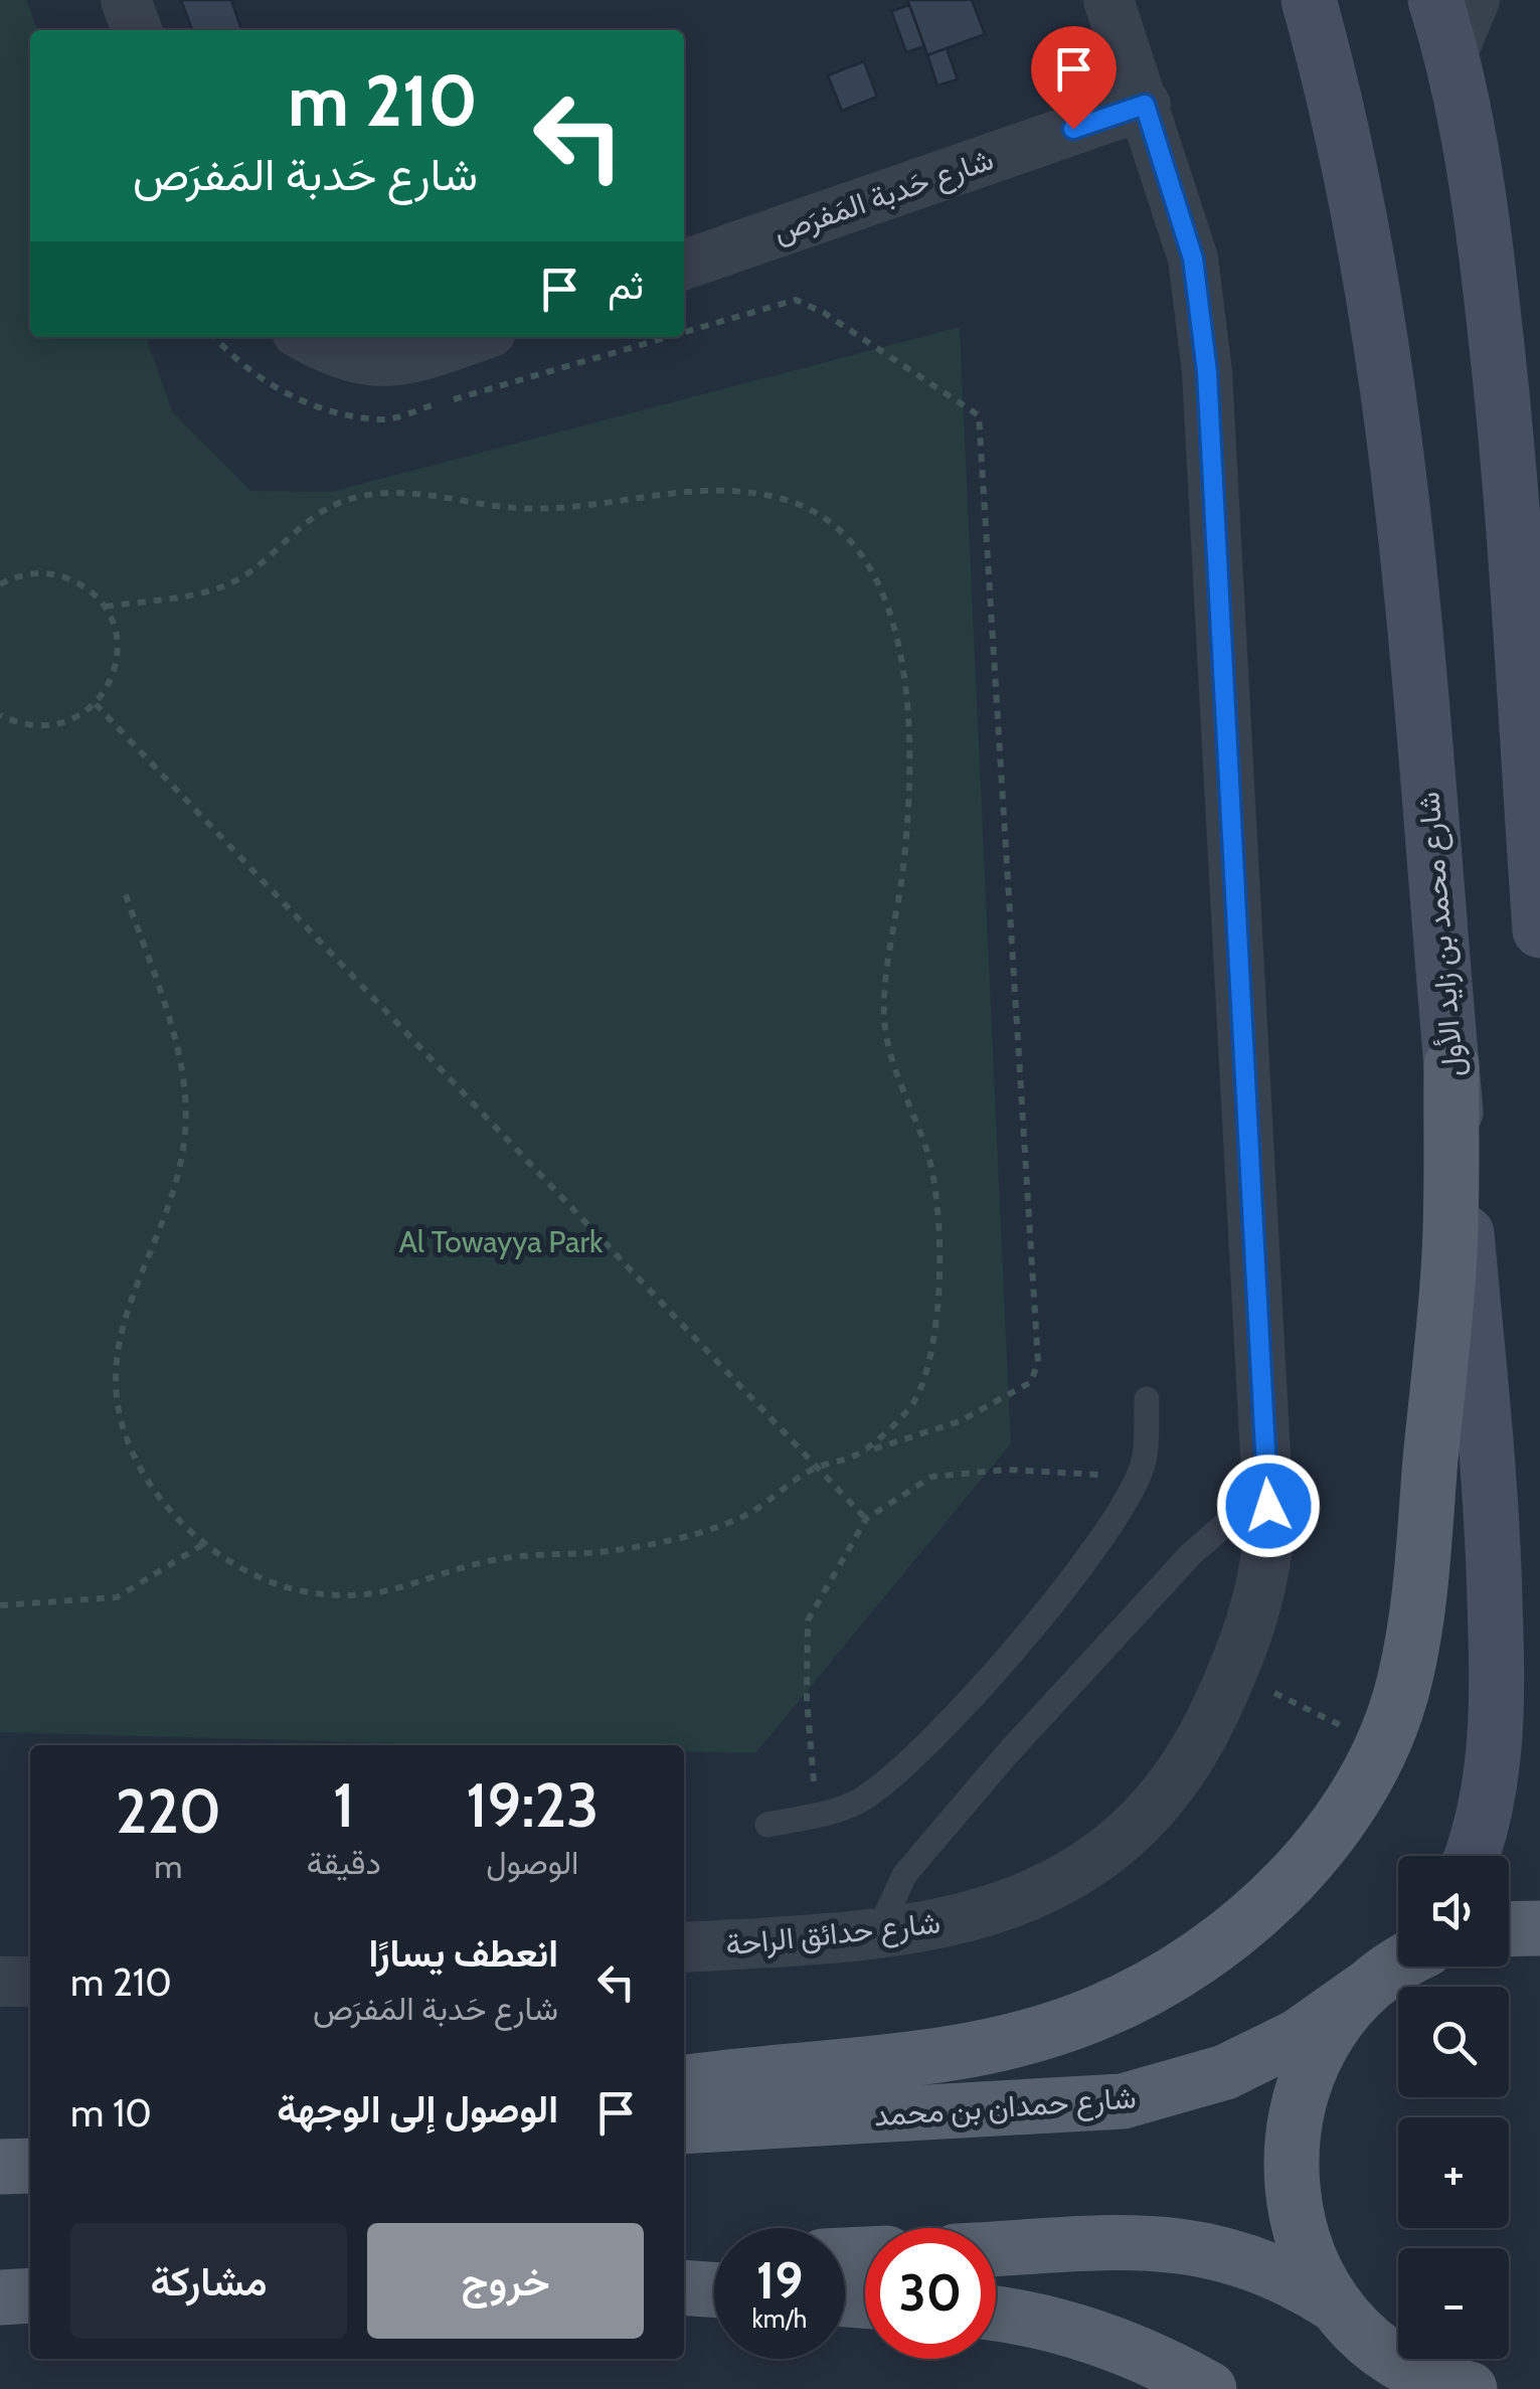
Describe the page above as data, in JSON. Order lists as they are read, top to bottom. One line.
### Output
{"streets":{"main road":["شارع محمد بن زايد الأول","شارع حمدان بن محمد"],"street":["شارع حَدبة المَفرَص","شارع حدائق الراحة"]},"crossings":[["شارع حَدبة المَفرَص","شارع حدائق الراحة"]],"parks":["Al Towayya Park"],"page":{"turn":["210 m","شارع حَدبة المَفرَص"],"then":"ثم","eta":["19:23","الوصول","1","دقيقة","220","m"],"map_buttons":["+","−"],"list":[{"name":"انعطف يسارًا","note":"شارع حَدبة المَفرَص","value":"210 m"},{"name":"الوصول إلى الوجهة","value":"10 m"}],"buttons":["خروج","مشاركة"],"speed":"19 km/h","limit":"30"}}
